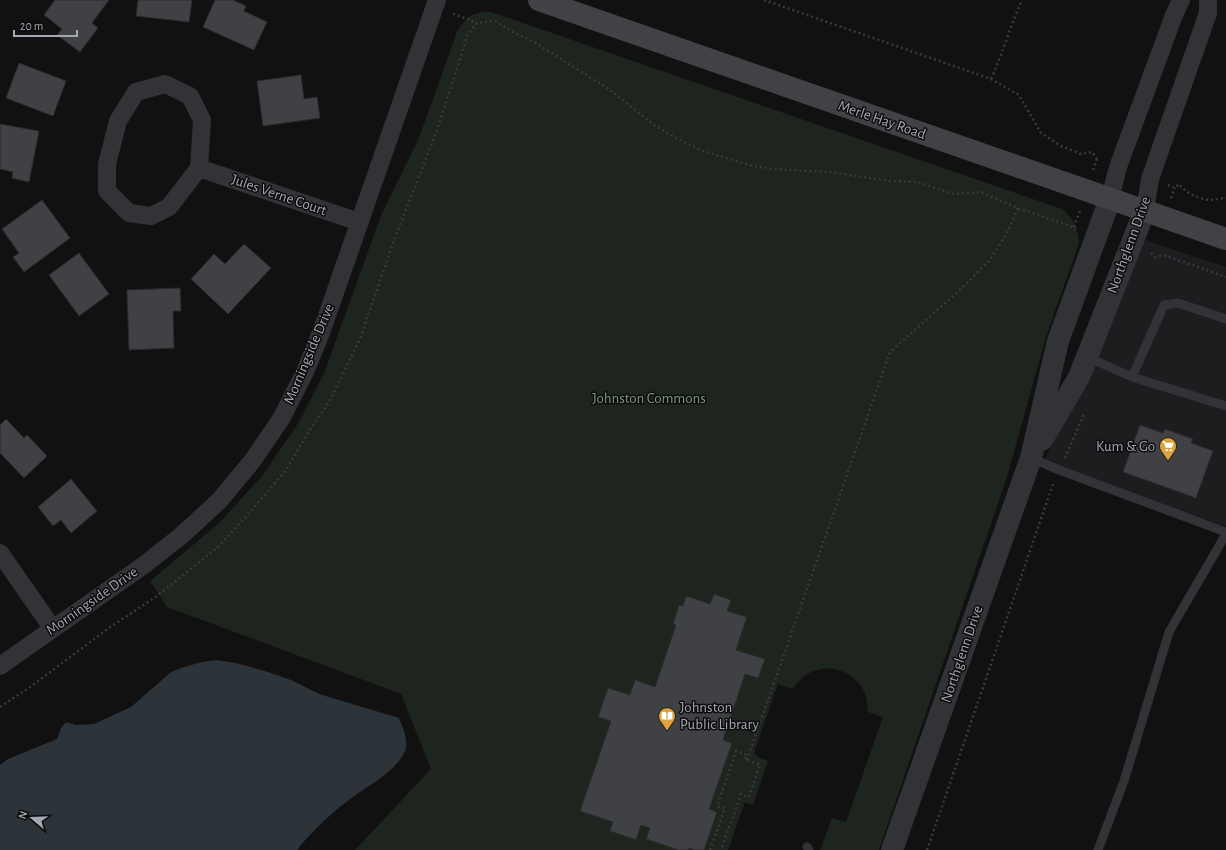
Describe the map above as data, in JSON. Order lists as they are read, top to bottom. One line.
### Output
{"streets":{"main road":["Merle Hay Road"],"street":["Jules Verne Court","Northglenn Drive","Morningside Drive"]},"crossings":[["Merle Hay Road","Northglenn Drive"],["Jules Verne Court","Morningside Drive"]],"parks":["Johnston Commons"],"places":{"supermarket":["Kum & Go"],"library":["Johnston Public Library"]},"scale_bar":"20 m","north":"left"}
